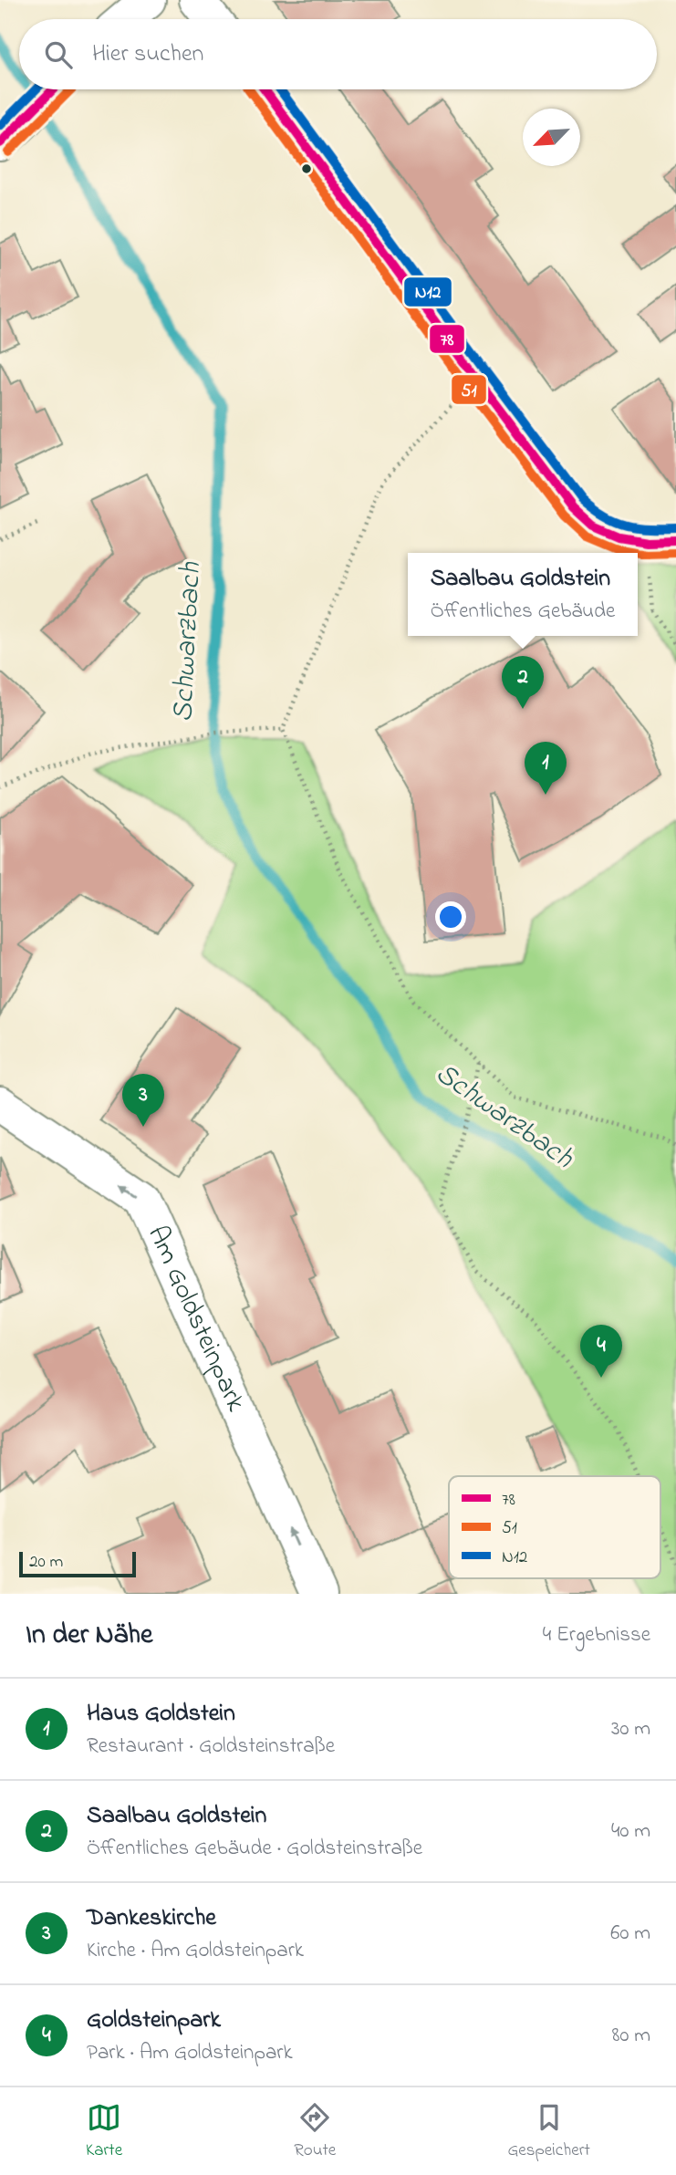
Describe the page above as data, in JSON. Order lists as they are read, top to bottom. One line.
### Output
{"streets":{"street":["Am Goldsteinpark"]},"one_way":["Am Goldsteinpark"],"water":["Schwarzbach"],"lines":["transit line 78","transit line 51","transit line N12"],"legend":["78","51","N12"],"scale_bar":"20 m","north":"bottom left","page":{"search":"Hier suchen","popup":["Saalbau Goldstein","Öffentliches Gebäude"],"pins":["2","1","3","4"],"scale":"20 m","heading":["In der Nähe","4 Ergebnisse"],"list":[{"mark":"1","name":"Haus Goldstein","note":"Restaurant · Goldsteinstraße","value":"30 m"},{"mark":"2","name":"Saalbau Goldstein","note":"Öffentliches Gebäude · Goldsteinstraße","value":"40 m"},{"mark":"3","name":"Dankeskirche","note":"Kirche · Am Goldsteinpark","value":"60 m"},{"mark":"4","name":"Goldsteinpark","note":"Park · Am Goldsteinpark","value":"80 m"}],"nav":["Karte","Route","Gespeichert"]}}
